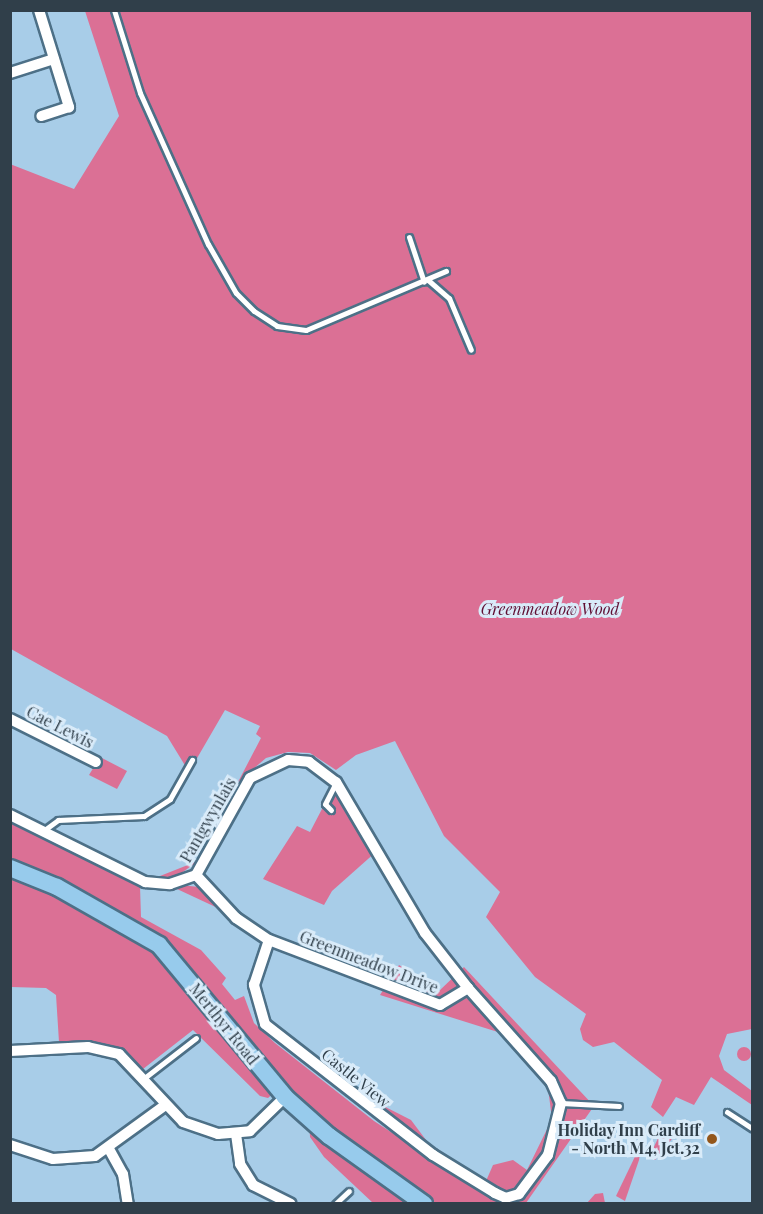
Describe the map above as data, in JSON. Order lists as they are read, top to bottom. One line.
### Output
{"streets":{"main road":["Merthyr Road"],"street":["Cae Lewis","Pantgwynlais","Greenmeadow Drive","Castle View"]},"crossings":[["Pantgwynlais","Greenmeadow Drive"],["Greenmeadow Drive","Castle View"]],"parks":["Greenmeadow Wood"],"places":["Holiday Inn Cardiff - North M4, Jct.32"]}
